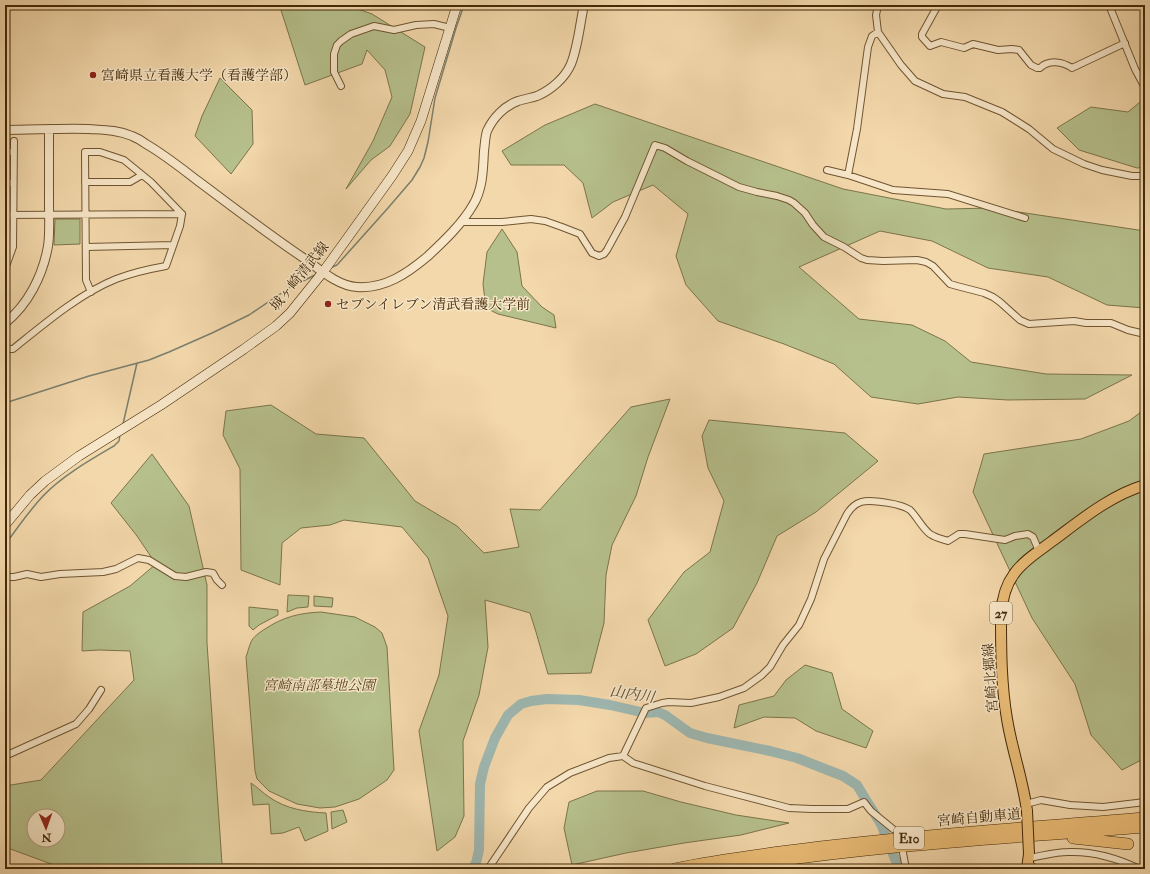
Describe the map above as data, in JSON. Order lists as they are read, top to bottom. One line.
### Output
{"streets":{"highway":["宮崎自動車道","E10"],"main road":["城ヶ崎清武線","27","宮崎北郷線"]},"water":["山内川"],"parks":["宮崎南部墓地公園"],"places":["宮崎県立看護大学（看護学部）","セブンイレブン清武看護大学前"],"north":"bottom"}
